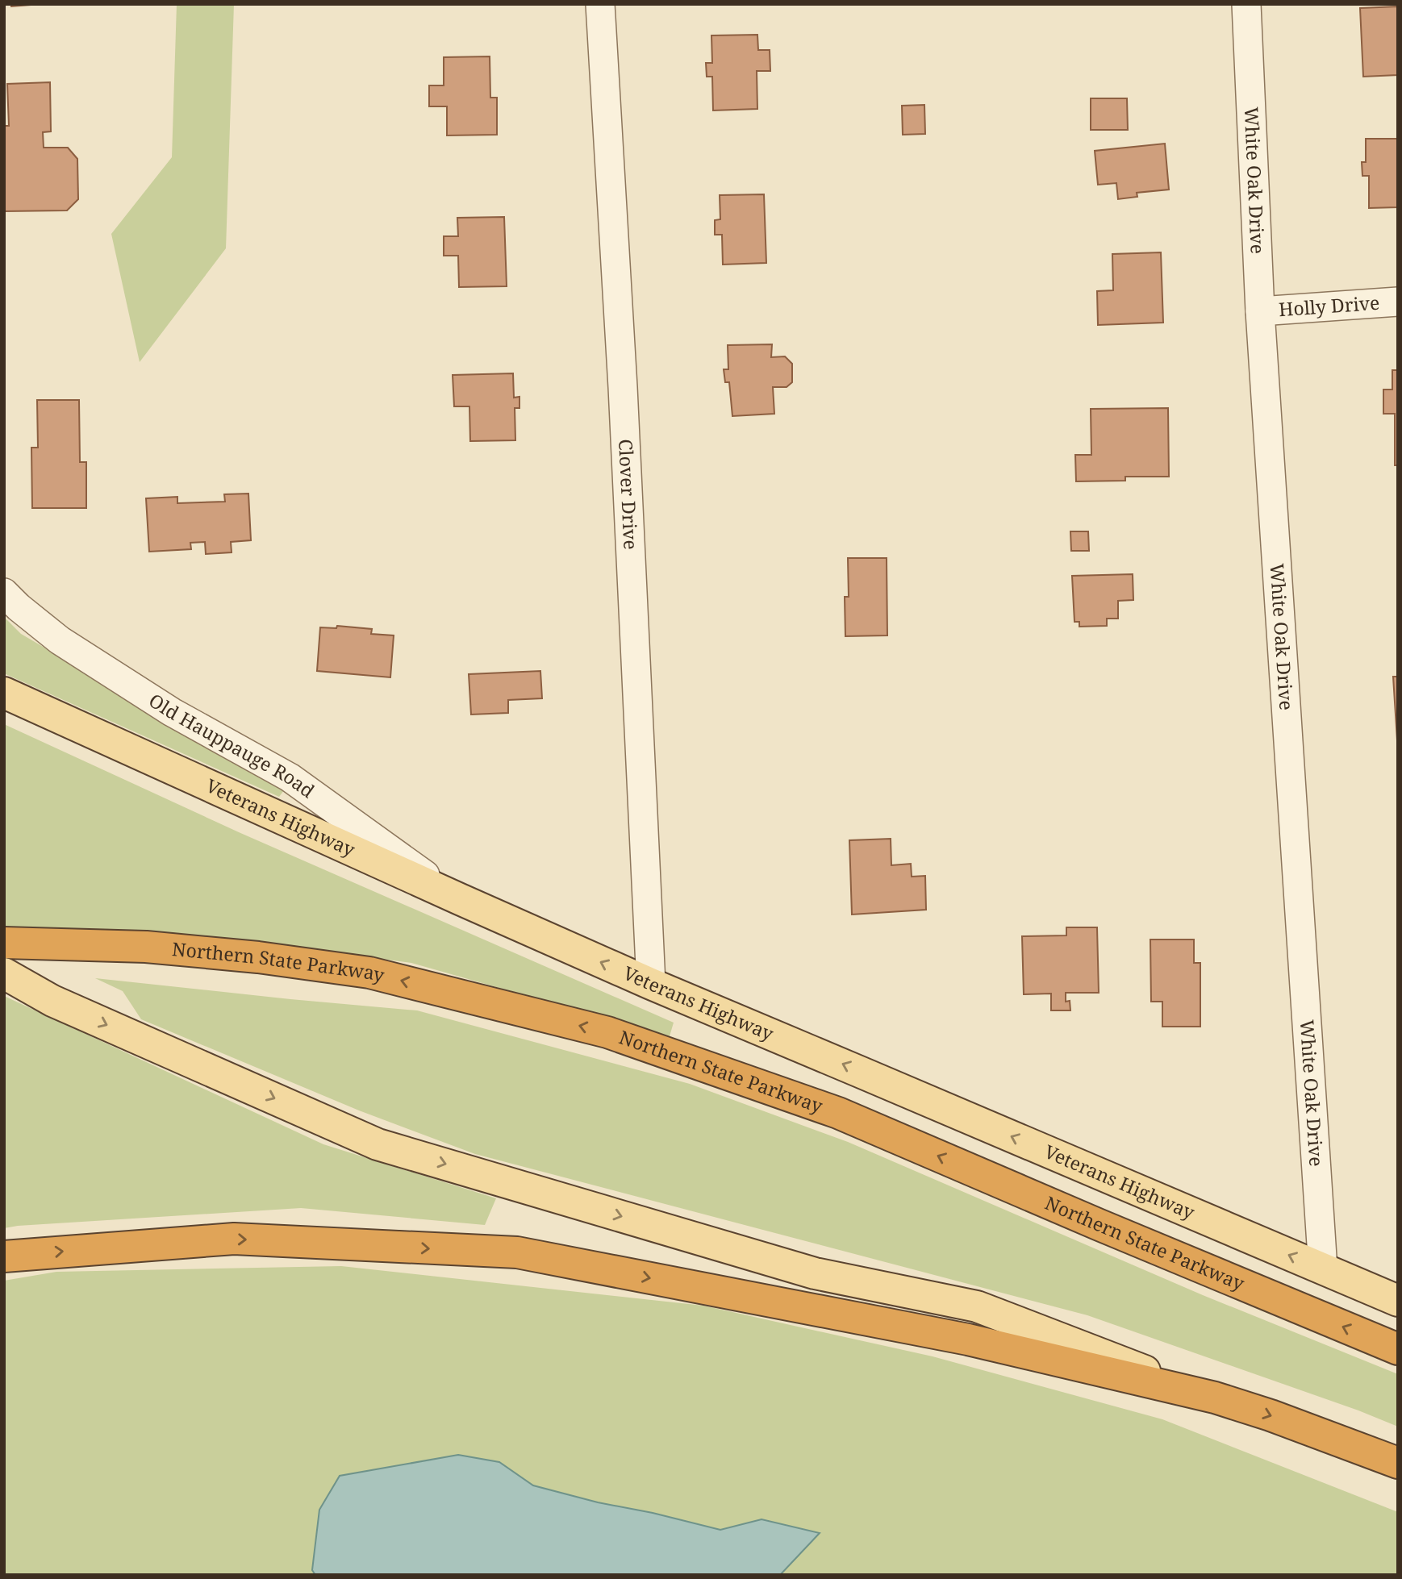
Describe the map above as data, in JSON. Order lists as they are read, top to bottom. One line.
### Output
{"streets":{"highway":["Northern State Parkway"],"main road":["Veterans Highway"],"street":["White Oak Drive","Holly Drive","Clover Drive","Old Hauppauge Road"]},"crossings":[["White Oak Drive","Holly Drive"],["White Oak Drive","Veterans Highway"],["Clover Drive","Veterans Highway"],["Old Hauppauge Road","Veterans Highway"]]}
